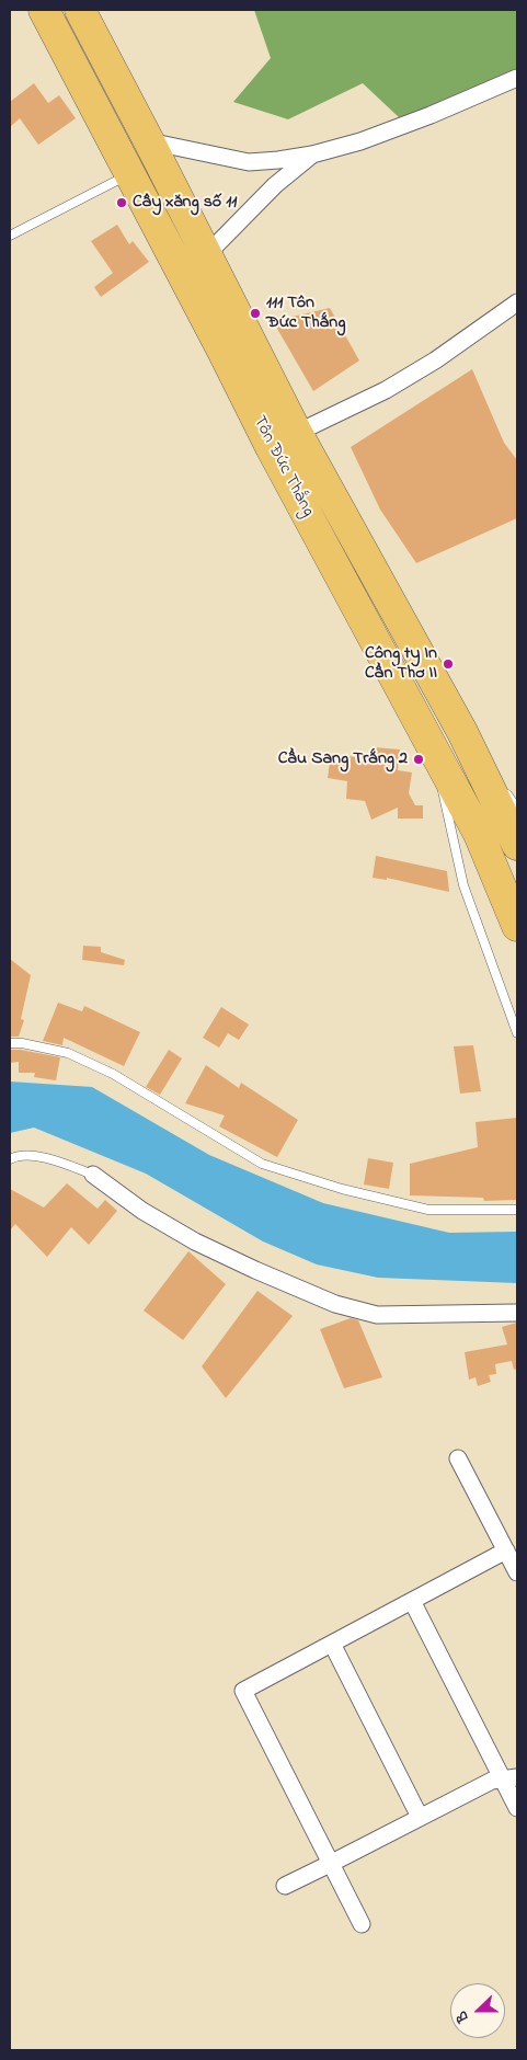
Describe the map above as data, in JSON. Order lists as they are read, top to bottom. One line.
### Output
{"streets":{"highway":["Tôn Đức Thắng"]},"places":["Cây xăng số 11","111 Tôn Đức Thắng","Công ty In Cần Thơ II","Cầu Sang Trắng 2"],"north":"left"}
